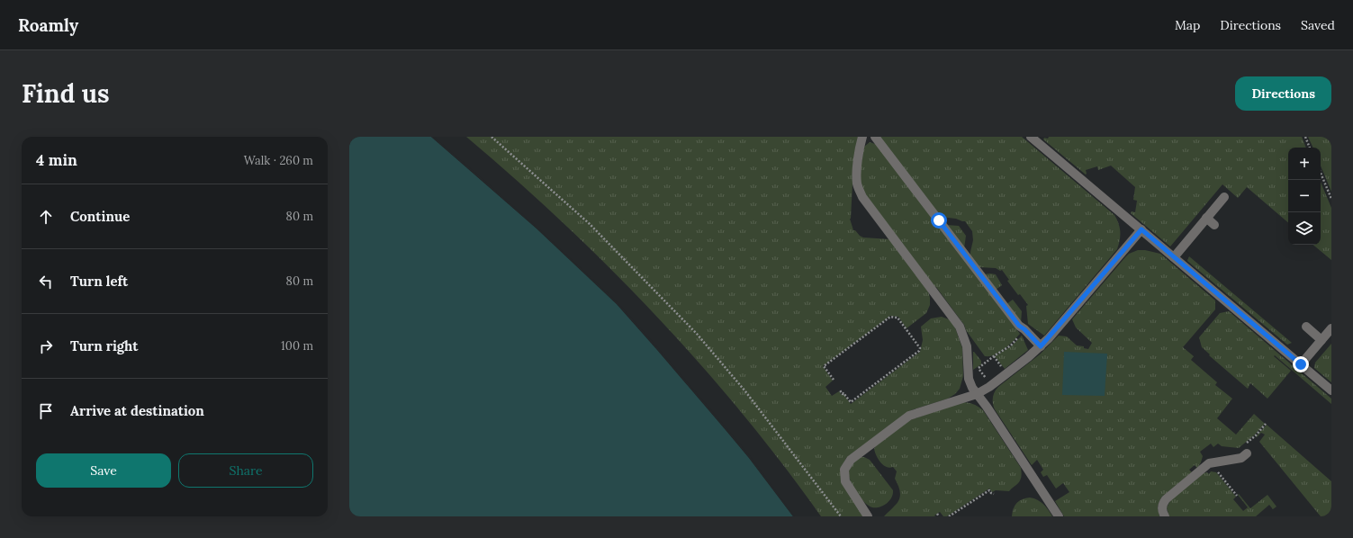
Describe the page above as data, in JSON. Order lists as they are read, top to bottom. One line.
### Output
{"page":{"header":"Roamly","nav":["Map","Directions","Saved"],"buttons":["Directions",["Save","Share"]],"title":"Find us","heading":["4 min","Walk · 260 m"],"map_buttons":["+","−"],"list":[["Continue","80 m"],["Turn left","80 m"],["Turn right","100 m"],"Arrive at destination"]}}
